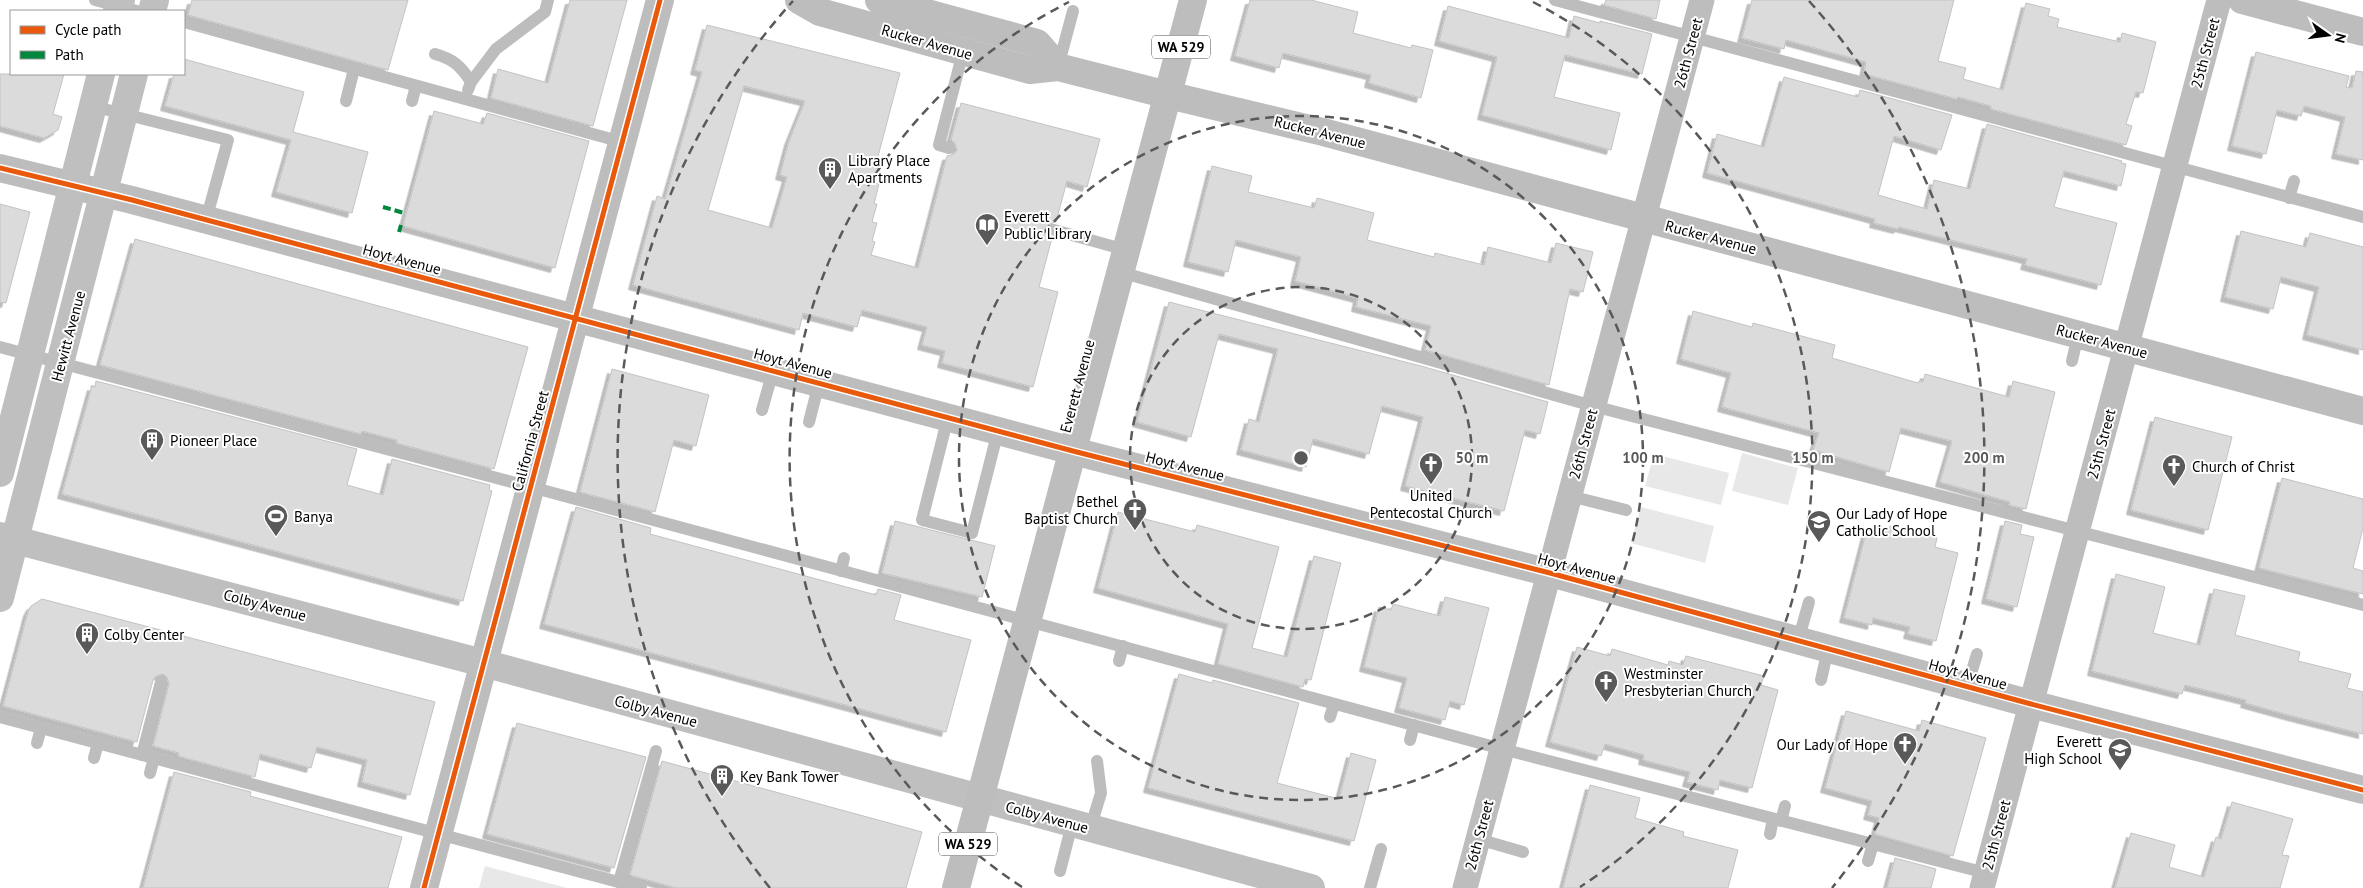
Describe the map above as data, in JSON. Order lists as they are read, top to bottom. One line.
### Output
{"streets":{"main road":["Hewitt Avenue","Colby Avenue"],"street":["Rucker Avenue","WA 529","26th Street","25th Street","Hoyt Avenue","Everett Avenue","California Street"]},"crossings":[["Rucker Avenue","26th Street"],["Rucker Avenue","25th Street"],["Rucker Avenue","Everett Avenue"],["26th Street","Hoyt Avenue"],["25th Street","Hoyt Avenue"],["Hoyt Avenue","Hewitt Avenue"],["Hoyt Avenue","Everett Avenue"],["Hoyt Avenue","California Street"],["Hewitt Avenue","Colby Avenue"],["Everett Avenue","Colby Avenue"],["California Street","Colby Avenue"]],"places":{"building":["Library Place Apartments","Pioneer Place","Colby Center","Key Bank Tower"],"library":["Everett Public Library"],"church":["United Pentecostal Church","Church of Christ","Bethel Baptist Church","Westminster Presbyterian Church","Our Lady of Hope"],"sports":["Banya"],"school or university":["Our Lady of Hope Catholic School","Everett High School"]},"legend":["Cycle path","Path"],"north":"right","rings":["50 m","100 m","150 m","200 m"]}
